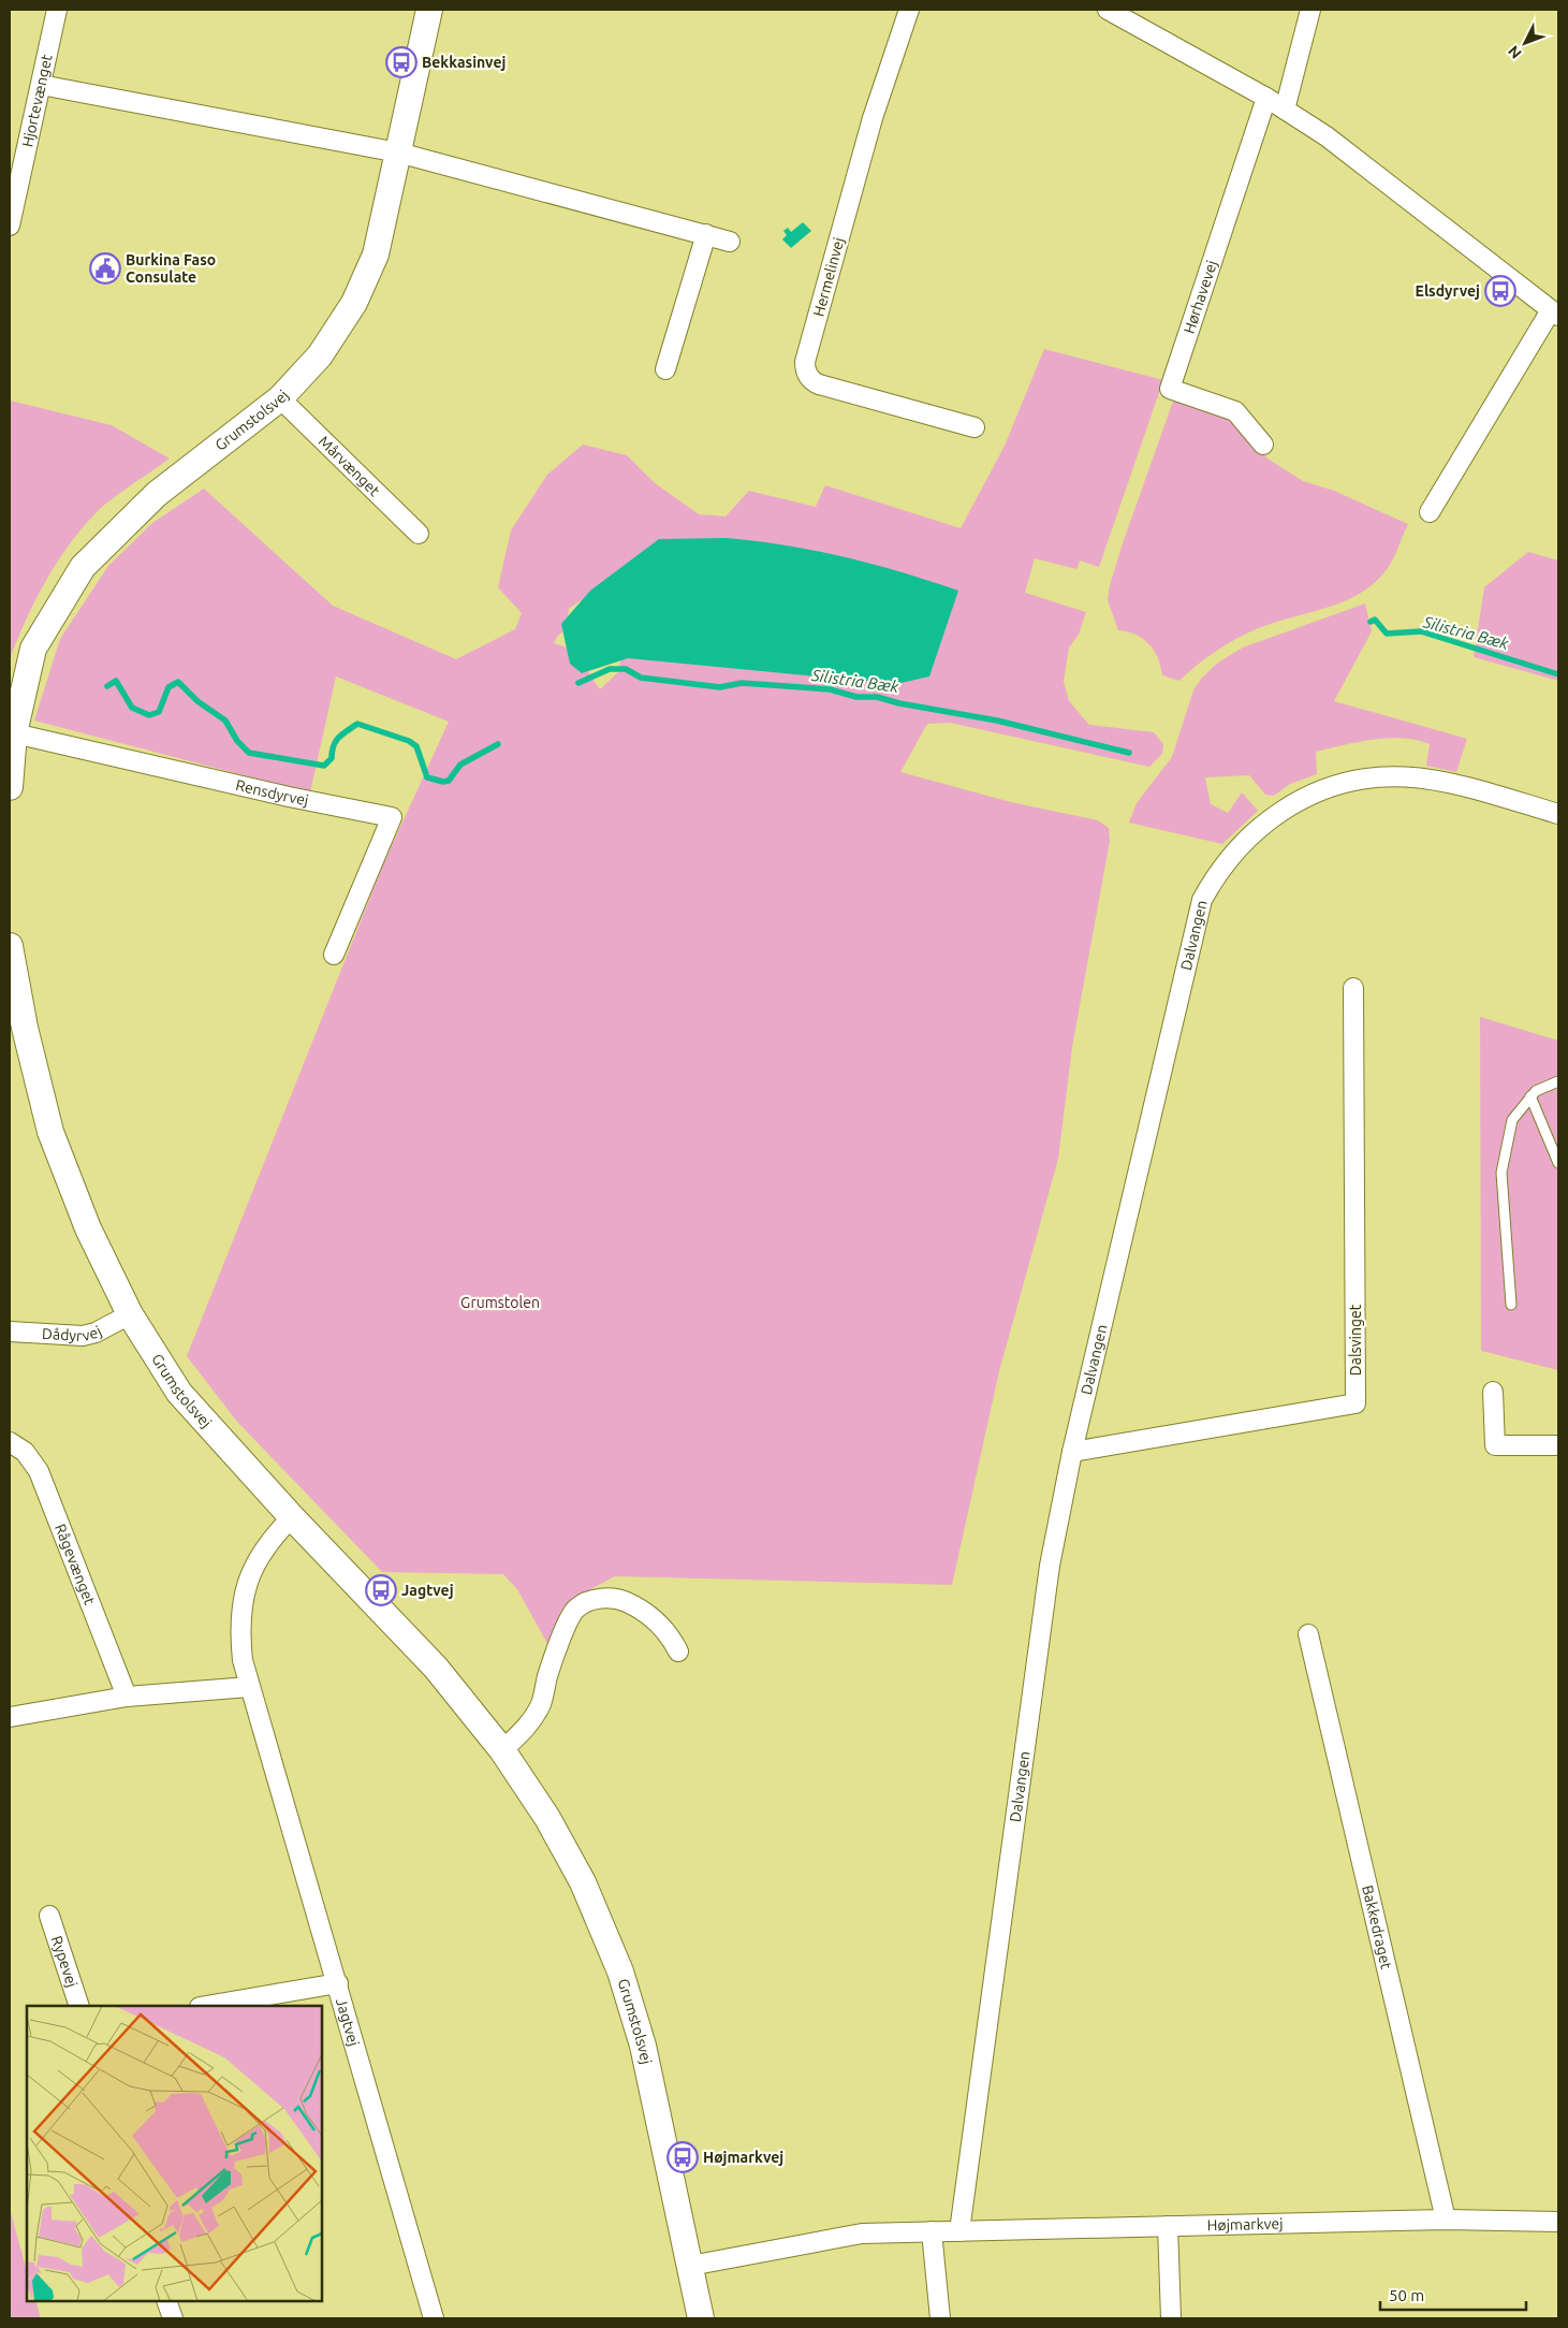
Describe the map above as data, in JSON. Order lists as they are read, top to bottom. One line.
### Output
{"streets":{"street":["Hjortevænget","Hermelinvej","Hørhavevej","Grumstolsvej","Mårvænget","Rensdyrvej","Dalvangen","Dådyrvej","Dalsvinget","Rågevænget","Bakkedraget","Rypevej","Jagtvej","Højmarkvej"]},"crossings":[["Grumstolsvej","Mårvænget"],["Grumstolsvej","Rensdyrvej"],["Grumstolsvej","Dådyrvej"],["Grumstolsvej","Jagtvej"],["Grumstolsvej","Højmarkvej"],["Dalvangen","Dalsvinget"],["Dalvangen","Højmarkvej"],["Bakkedraget","Højmarkvej"]],"water":["Silistria Bæk"],"parks":["Grumstolen"],"places":{"bus stop":["Bekkasinvej","Elsdyrvej","Jagtvej","Højmarkvej"],"public building":["Burkina Faso Consulate"]},"scale_bar":"50 m","north":"bottom left"}
